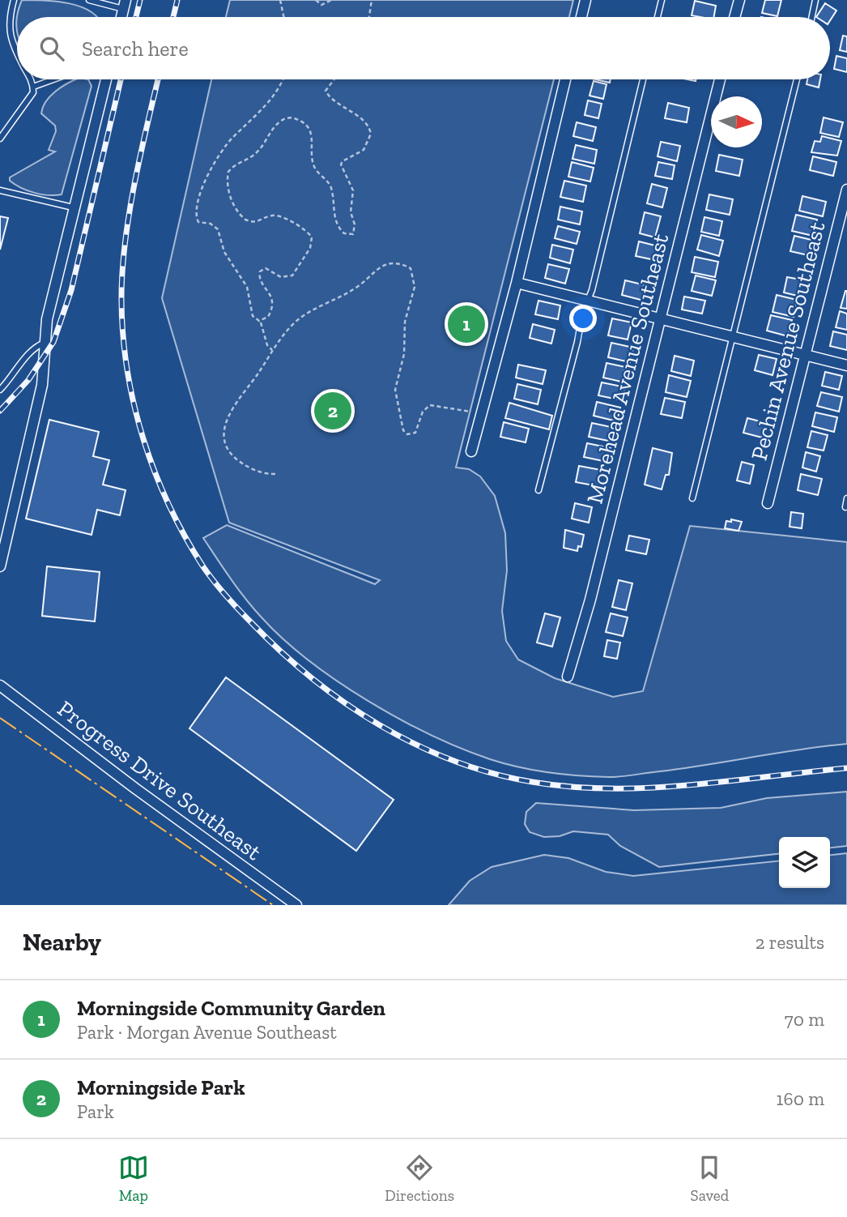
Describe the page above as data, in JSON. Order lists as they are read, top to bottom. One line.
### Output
{"streets":{"street":["Pechin Avenue Southeast","Morehead Avenue Southeast","Progress Drive Southeast"]},"north":"right","page":{"search":"Search here","pins":["1","2"],"heading":["Nearby","2 results"],"list":[{"mark":"1","name":"Morningside Community Garden","note":"Park · Morgan Avenue Southeast","value":"70 m"},{"mark":"2","name":"Morningside Park","note":"Park","value":"160 m"}],"nav":["Map","Directions","Saved"]}}
